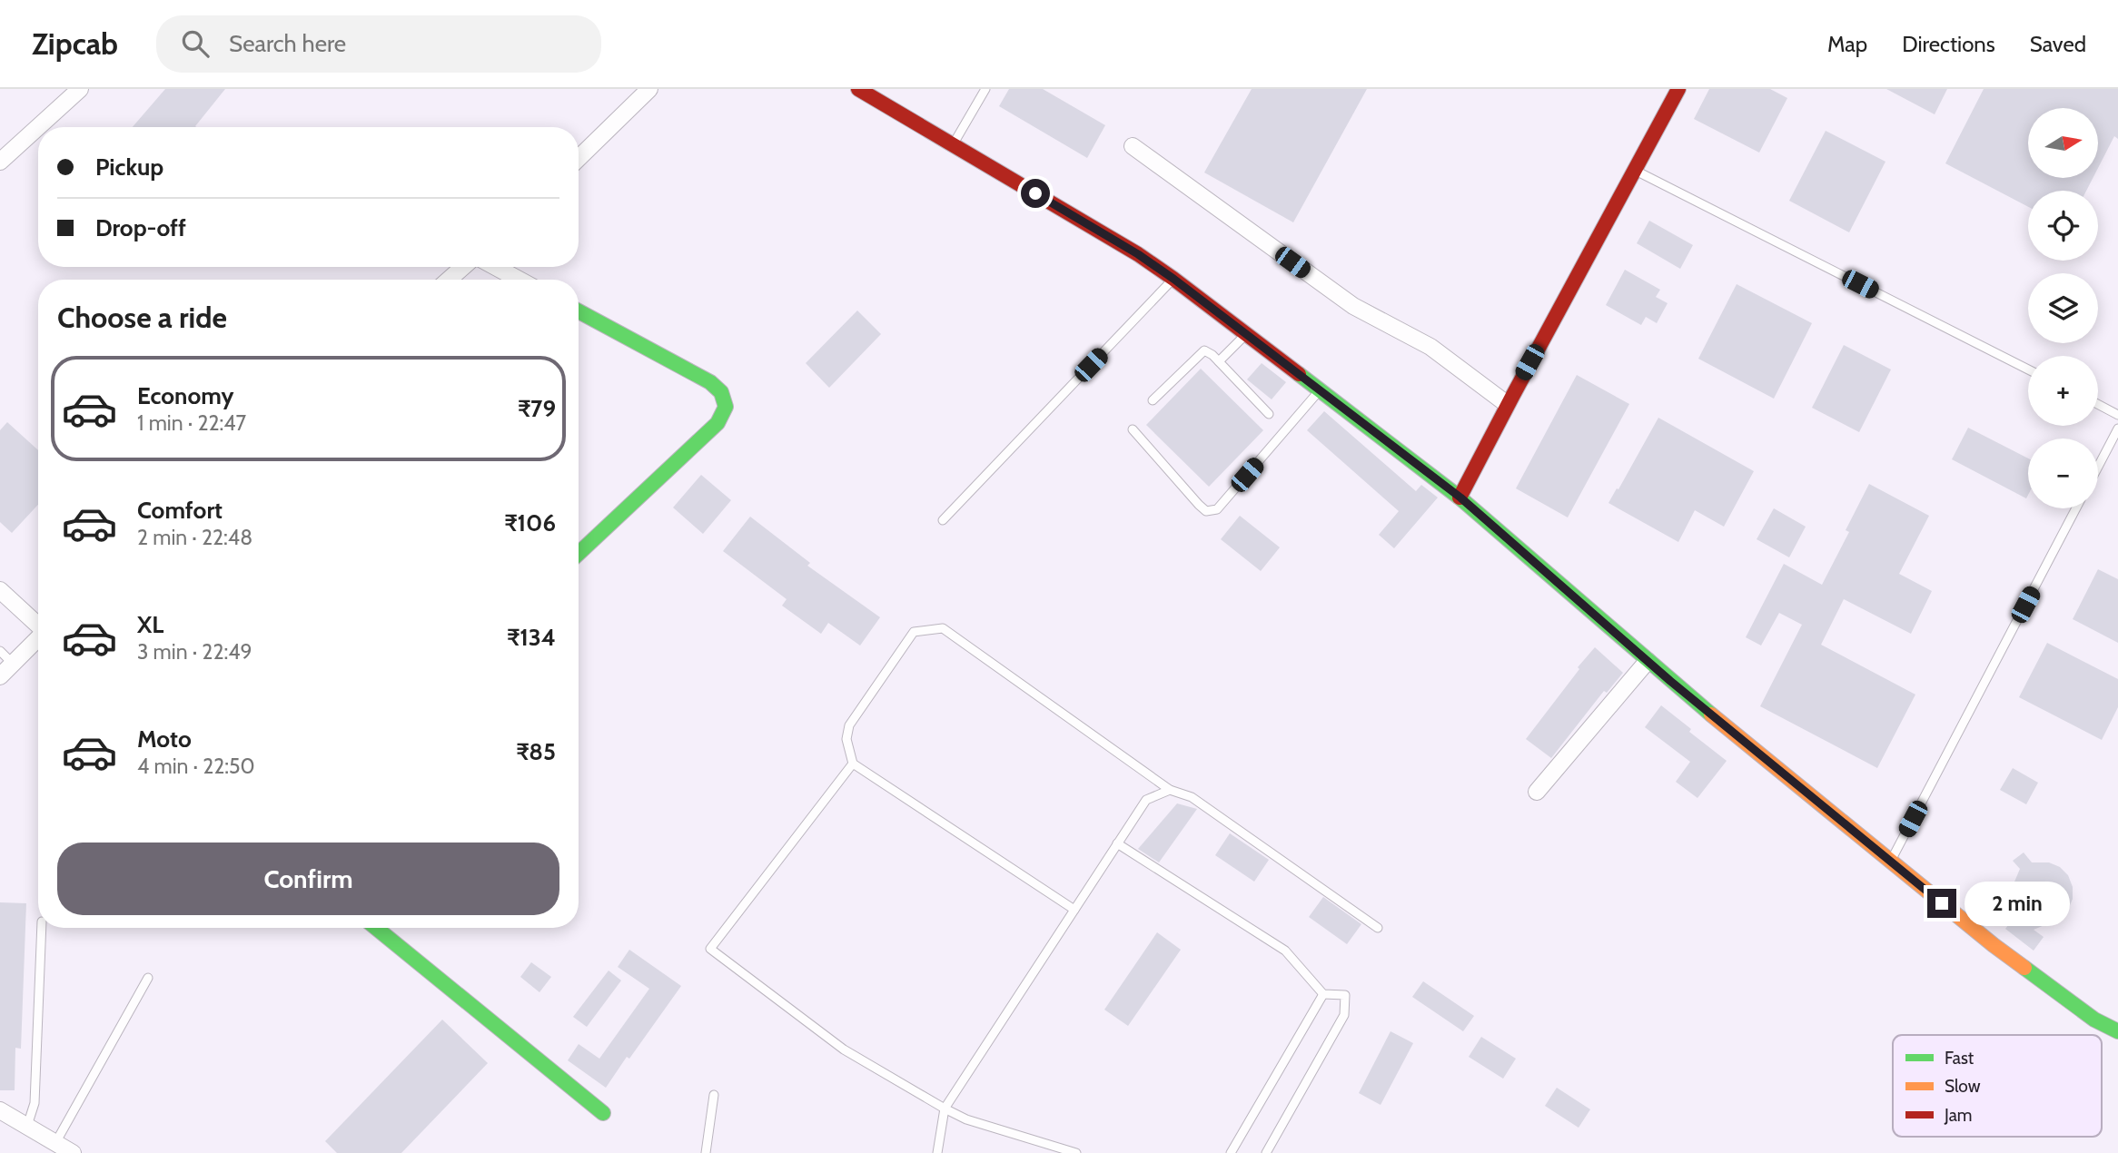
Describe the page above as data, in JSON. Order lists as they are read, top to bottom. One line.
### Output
{"legend":["Fast","Slow","Jam"],"north":"right","page":{"header":"Zipcab","search":"Search here","nav":["Map","Directions","Saved"],"map_buttons":["+","−"],"banner":["Pickup","Drop-off"],"heading":"Choose a ride","list":[{"name":"Economy","note":"1 min · 22:47","value":"₹79"},{"name":"Comfort","note":"2 min · 22:48","value":"₹106"},{"name":"XL","note":"3 min · 22:49","value":"₹134"},{"name":"Moto","note":"4 min · 22:50","value":"₹85"}],"buttons":"Confirm","bubble":"2 min"}}
